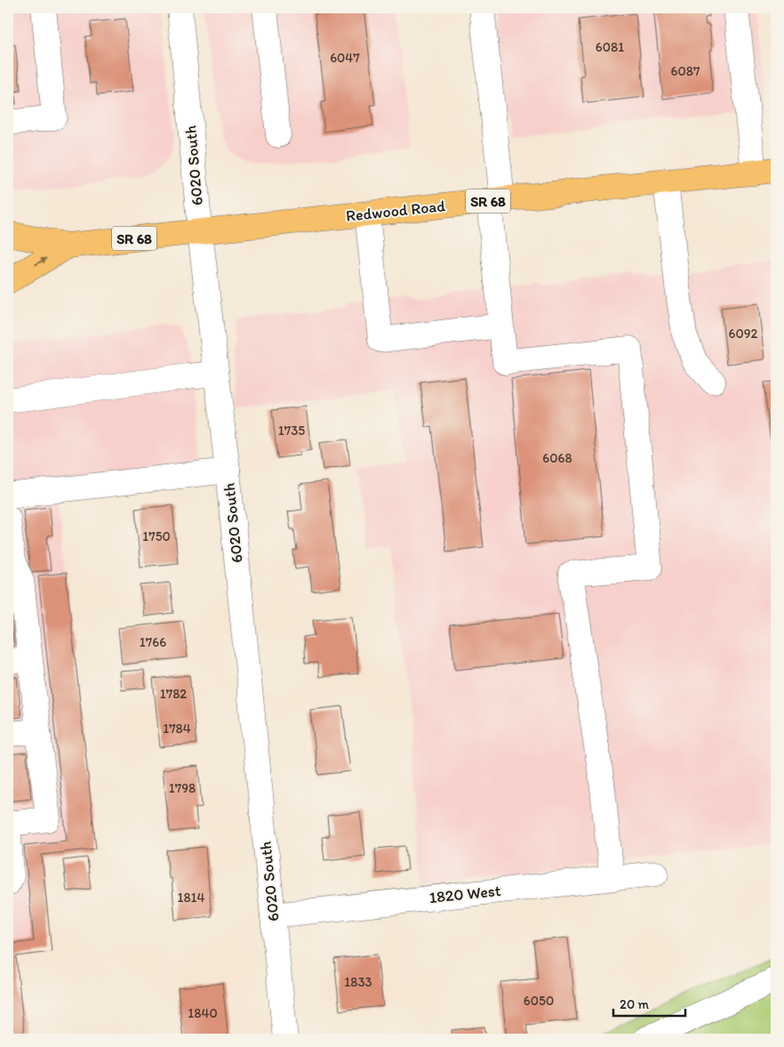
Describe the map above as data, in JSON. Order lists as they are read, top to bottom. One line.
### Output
{"streets":{"main road":["SR 68","Redwood Road"],"street":["6020 South","1820 West"]},"crossings":[["6020 South","Redwood Road"],["6020 South","1820 West"]],"house_numbers":["6081","6047","6087","6092","1735","6068","1750","1766","1782","1784","1798","1814","1833","6050","1840"],"scale_bar":"20 m"}
